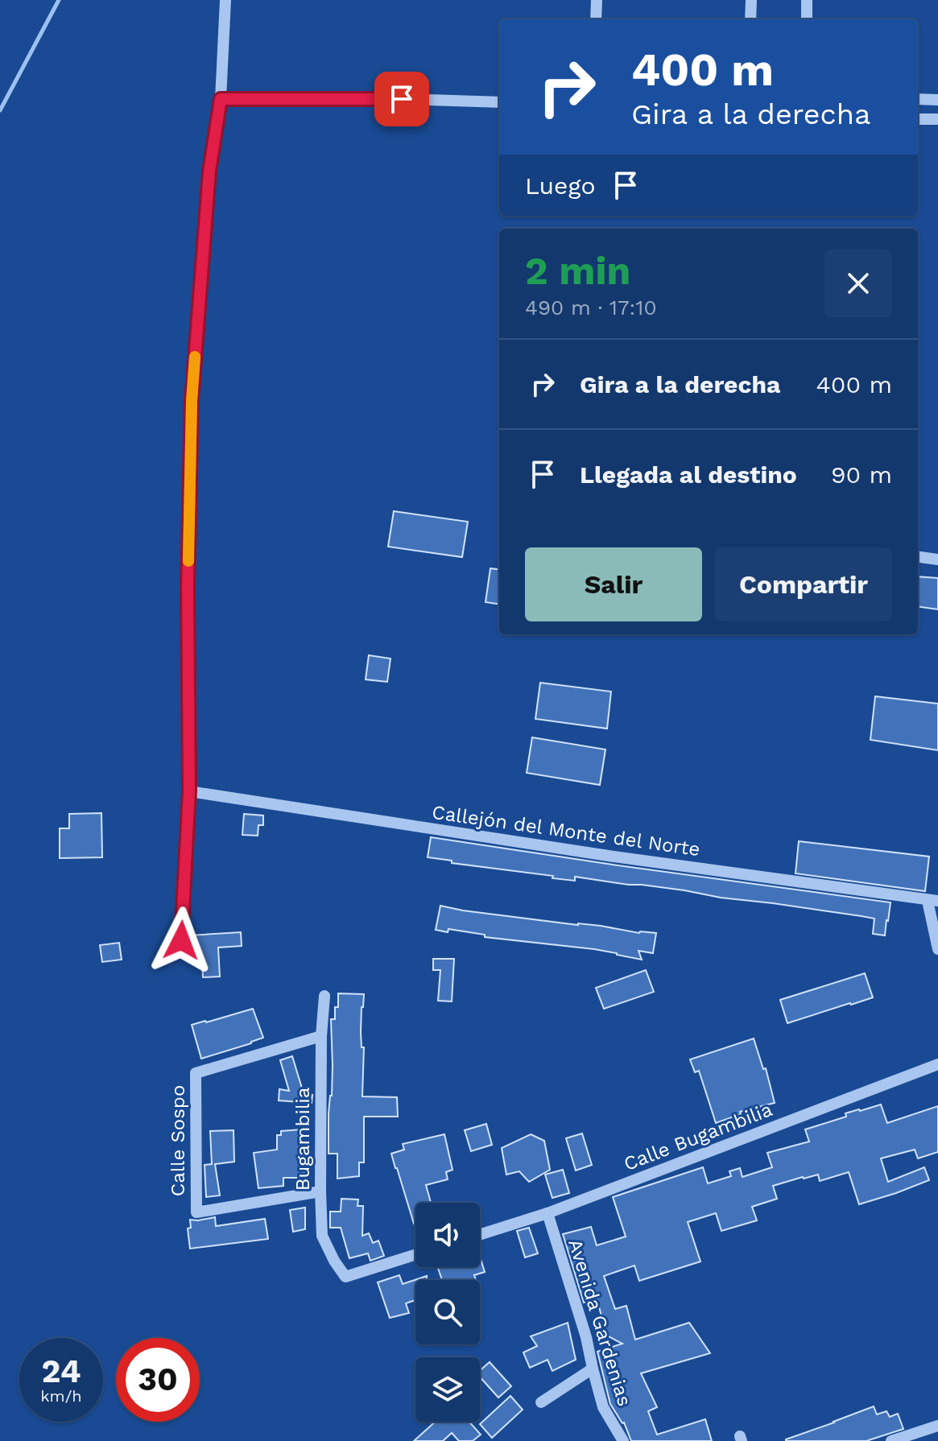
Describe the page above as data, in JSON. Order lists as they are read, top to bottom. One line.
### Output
{"streets":{"street":["Callejón del Monte del Norte","Calle Bugambilia","Bugambilia","Calle Sospo","Avenida Gardenias"]},"crossings":[["Calle Bugambilia","Avenida Gardenias"],["Bugambilia","Calle Sospo"]],"page":{"turn":["400 m","Gira a la derecha"],"then":"Luego","heading":["2 min","490 m · 17:10"],"list":[{"name":"Gira a la derecha","value":"400 m"},{"name":"Llegada al destino","value":"90 m"}],"buttons":["Salir","Compartir"],"speed":"24 km/h","limit":"30"}}
